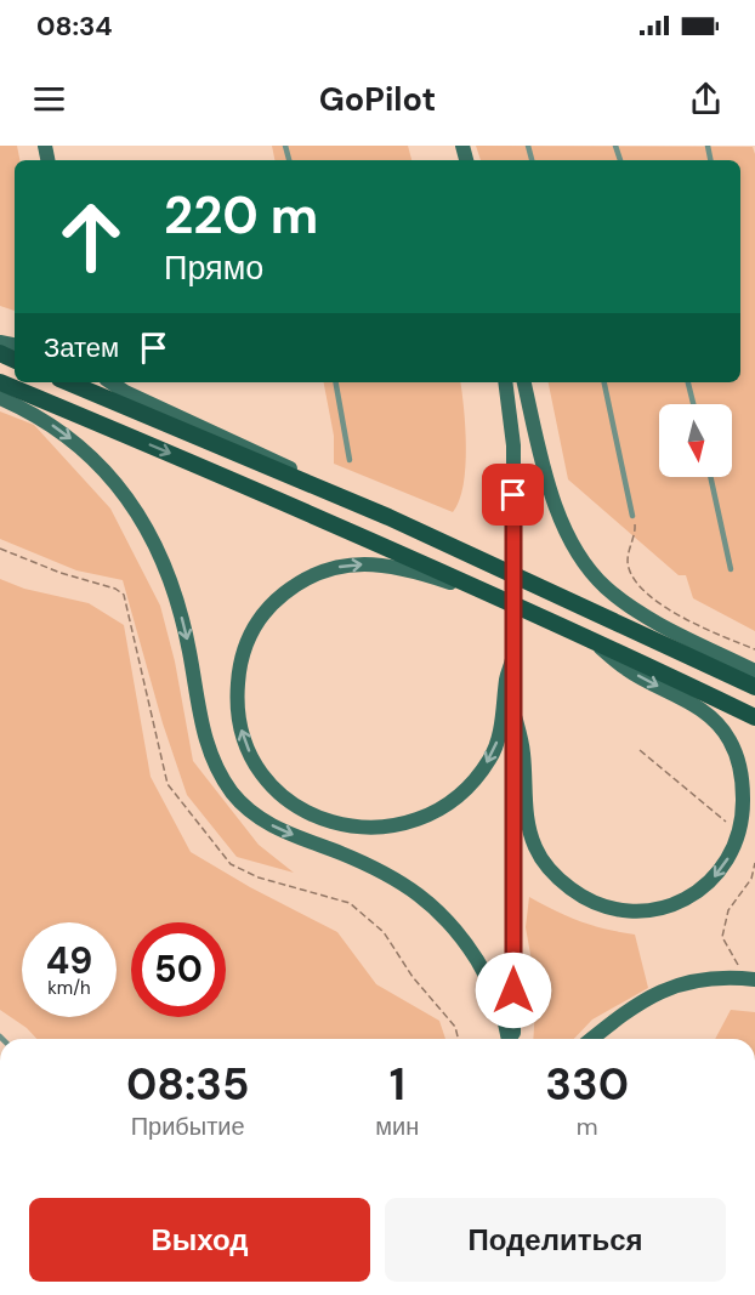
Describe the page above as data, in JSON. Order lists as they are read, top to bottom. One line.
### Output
{"north":"bottom","page":{"status":"08:34","header":"GoPilot","turn":["220 m","Прямо"],"then":"Затем","speed":"49 km/h","limit":"50","eta":["08:35","Прибытие","1","мин","330","m"],"buttons":["Выход","Поделиться"]}}
